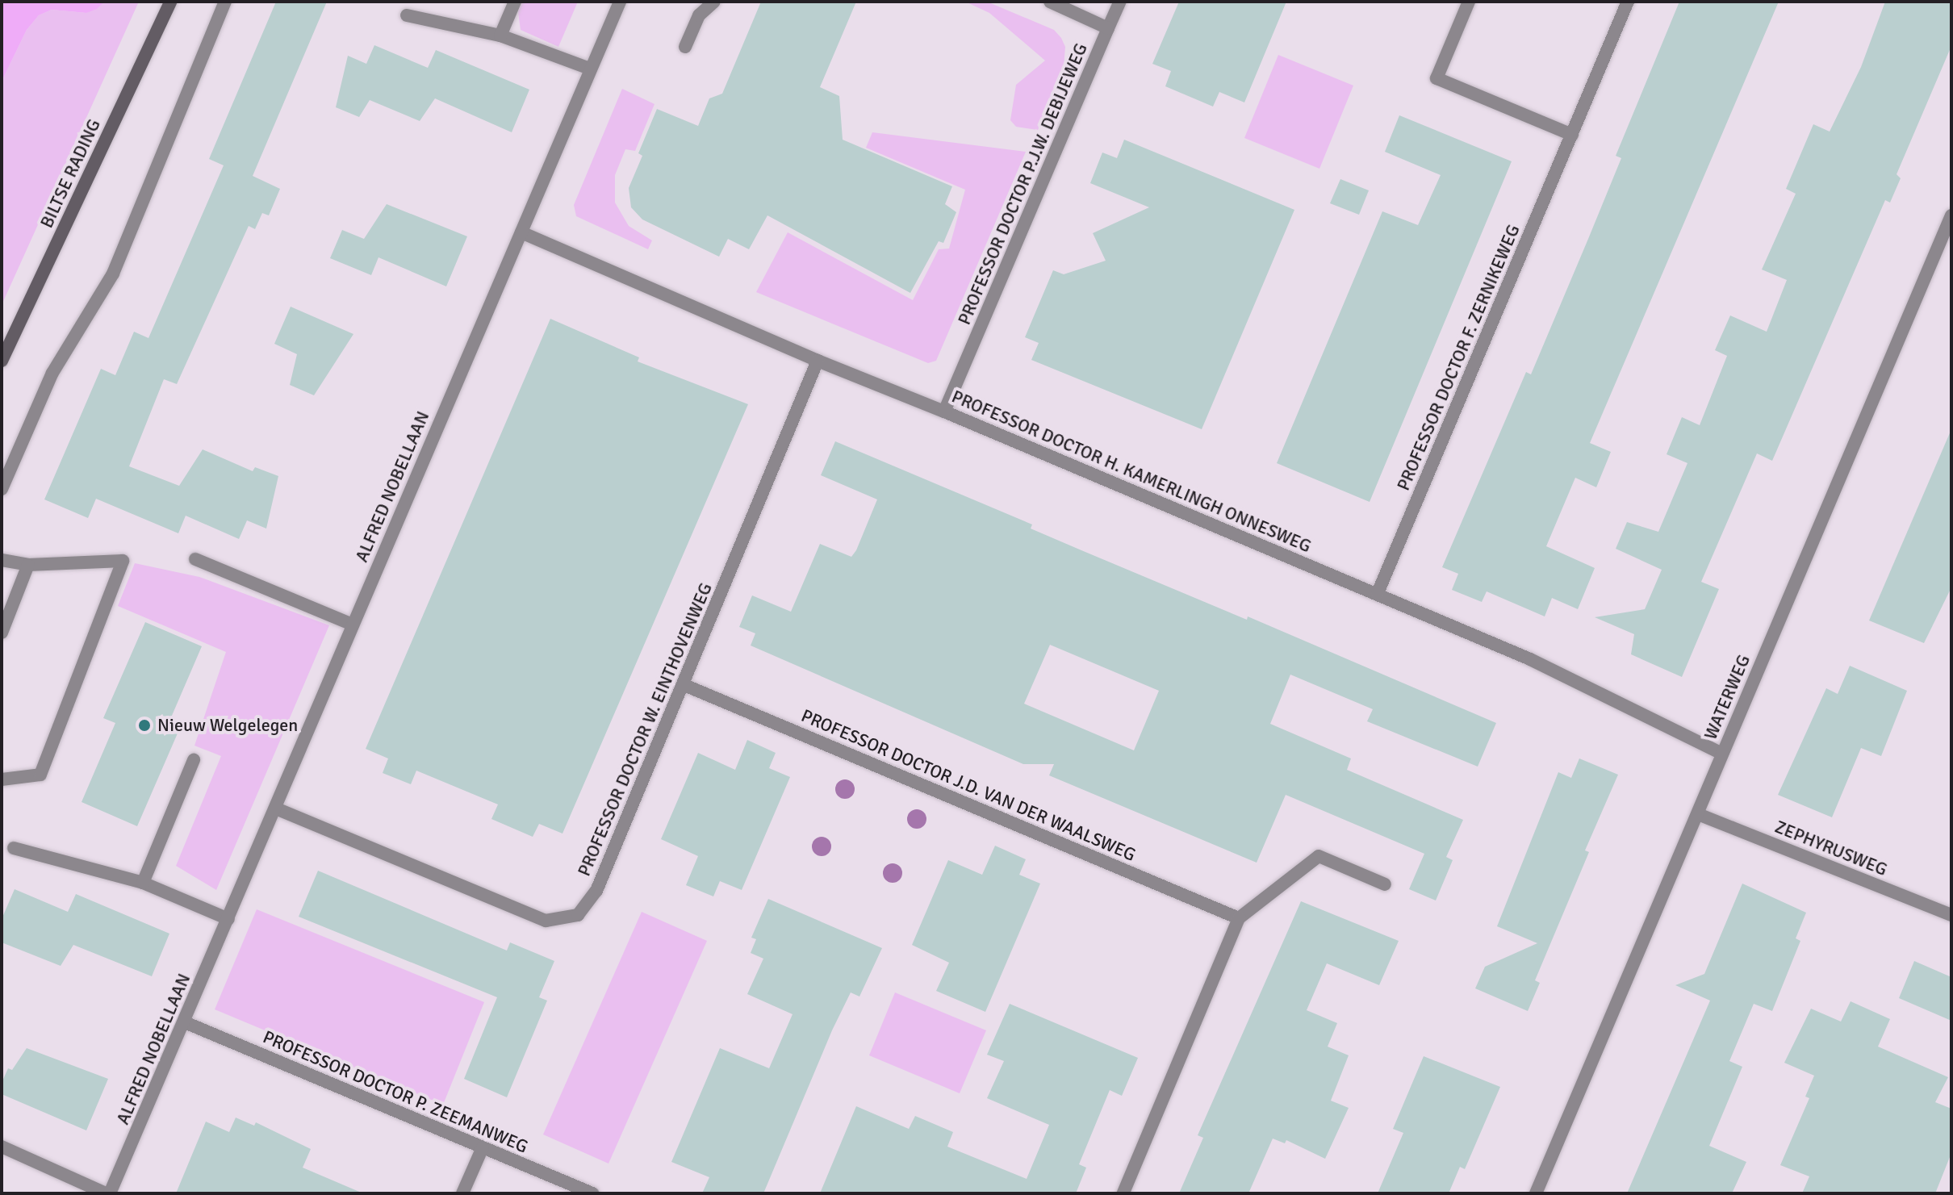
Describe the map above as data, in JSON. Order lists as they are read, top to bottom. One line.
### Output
{"streets":{"main road":["BILTSE RADING"],"street":["PROFESSOR DOCTOR P.J.W. DEBIJEWEG","PROFESSOR DOCTOR F. ZERNIKEWEG","PROFESSOR DOCTOR H. KAMERLINGH ONNESWEG","ALFRED NOBELLAAN","WATERWEG","PROFESSOR DOCTOR W. EINTHOVENWEG","PROFESSOR DOCTOR J.D. VAN DER WAALSWEG","ZEPHYRUSWEG","PROFESSOR DOCTOR P. ZEEMANWEG"]},"crossings":[["PROFESSOR DOCTOR P.J.W. DEBIJEWEG","PROFESSOR DOCTOR H. KAMERLINGH ONNESWEG"],["PROFESSOR DOCTOR F. ZERNIKEWEG","PROFESSOR DOCTOR H. KAMERLINGH ONNESWEG"],["PROFESSOR DOCTOR H. KAMERLINGH ONNESWEG","ALFRED NOBELLAAN"],["PROFESSOR DOCTOR H. KAMERLINGH ONNESWEG","WATERWEG"],["PROFESSOR DOCTOR H. KAMERLINGH ONNESWEG","PROFESSOR DOCTOR W. EINTHOVENWEG"],["ALFRED NOBELLAAN","PROFESSOR DOCTOR W. EINTHOVENWEG"],["ALFRED NOBELLAAN","PROFESSOR DOCTOR P. ZEEMANWEG"],["WATERWEG","ZEPHYRUSWEG"],["PROFESSOR DOCTOR W. EINTHOVENWEG","PROFESSOR DOCTOR J.D. VAN DER WAALSWEG"]],"places":["Nieuw Welgelegen"]}
